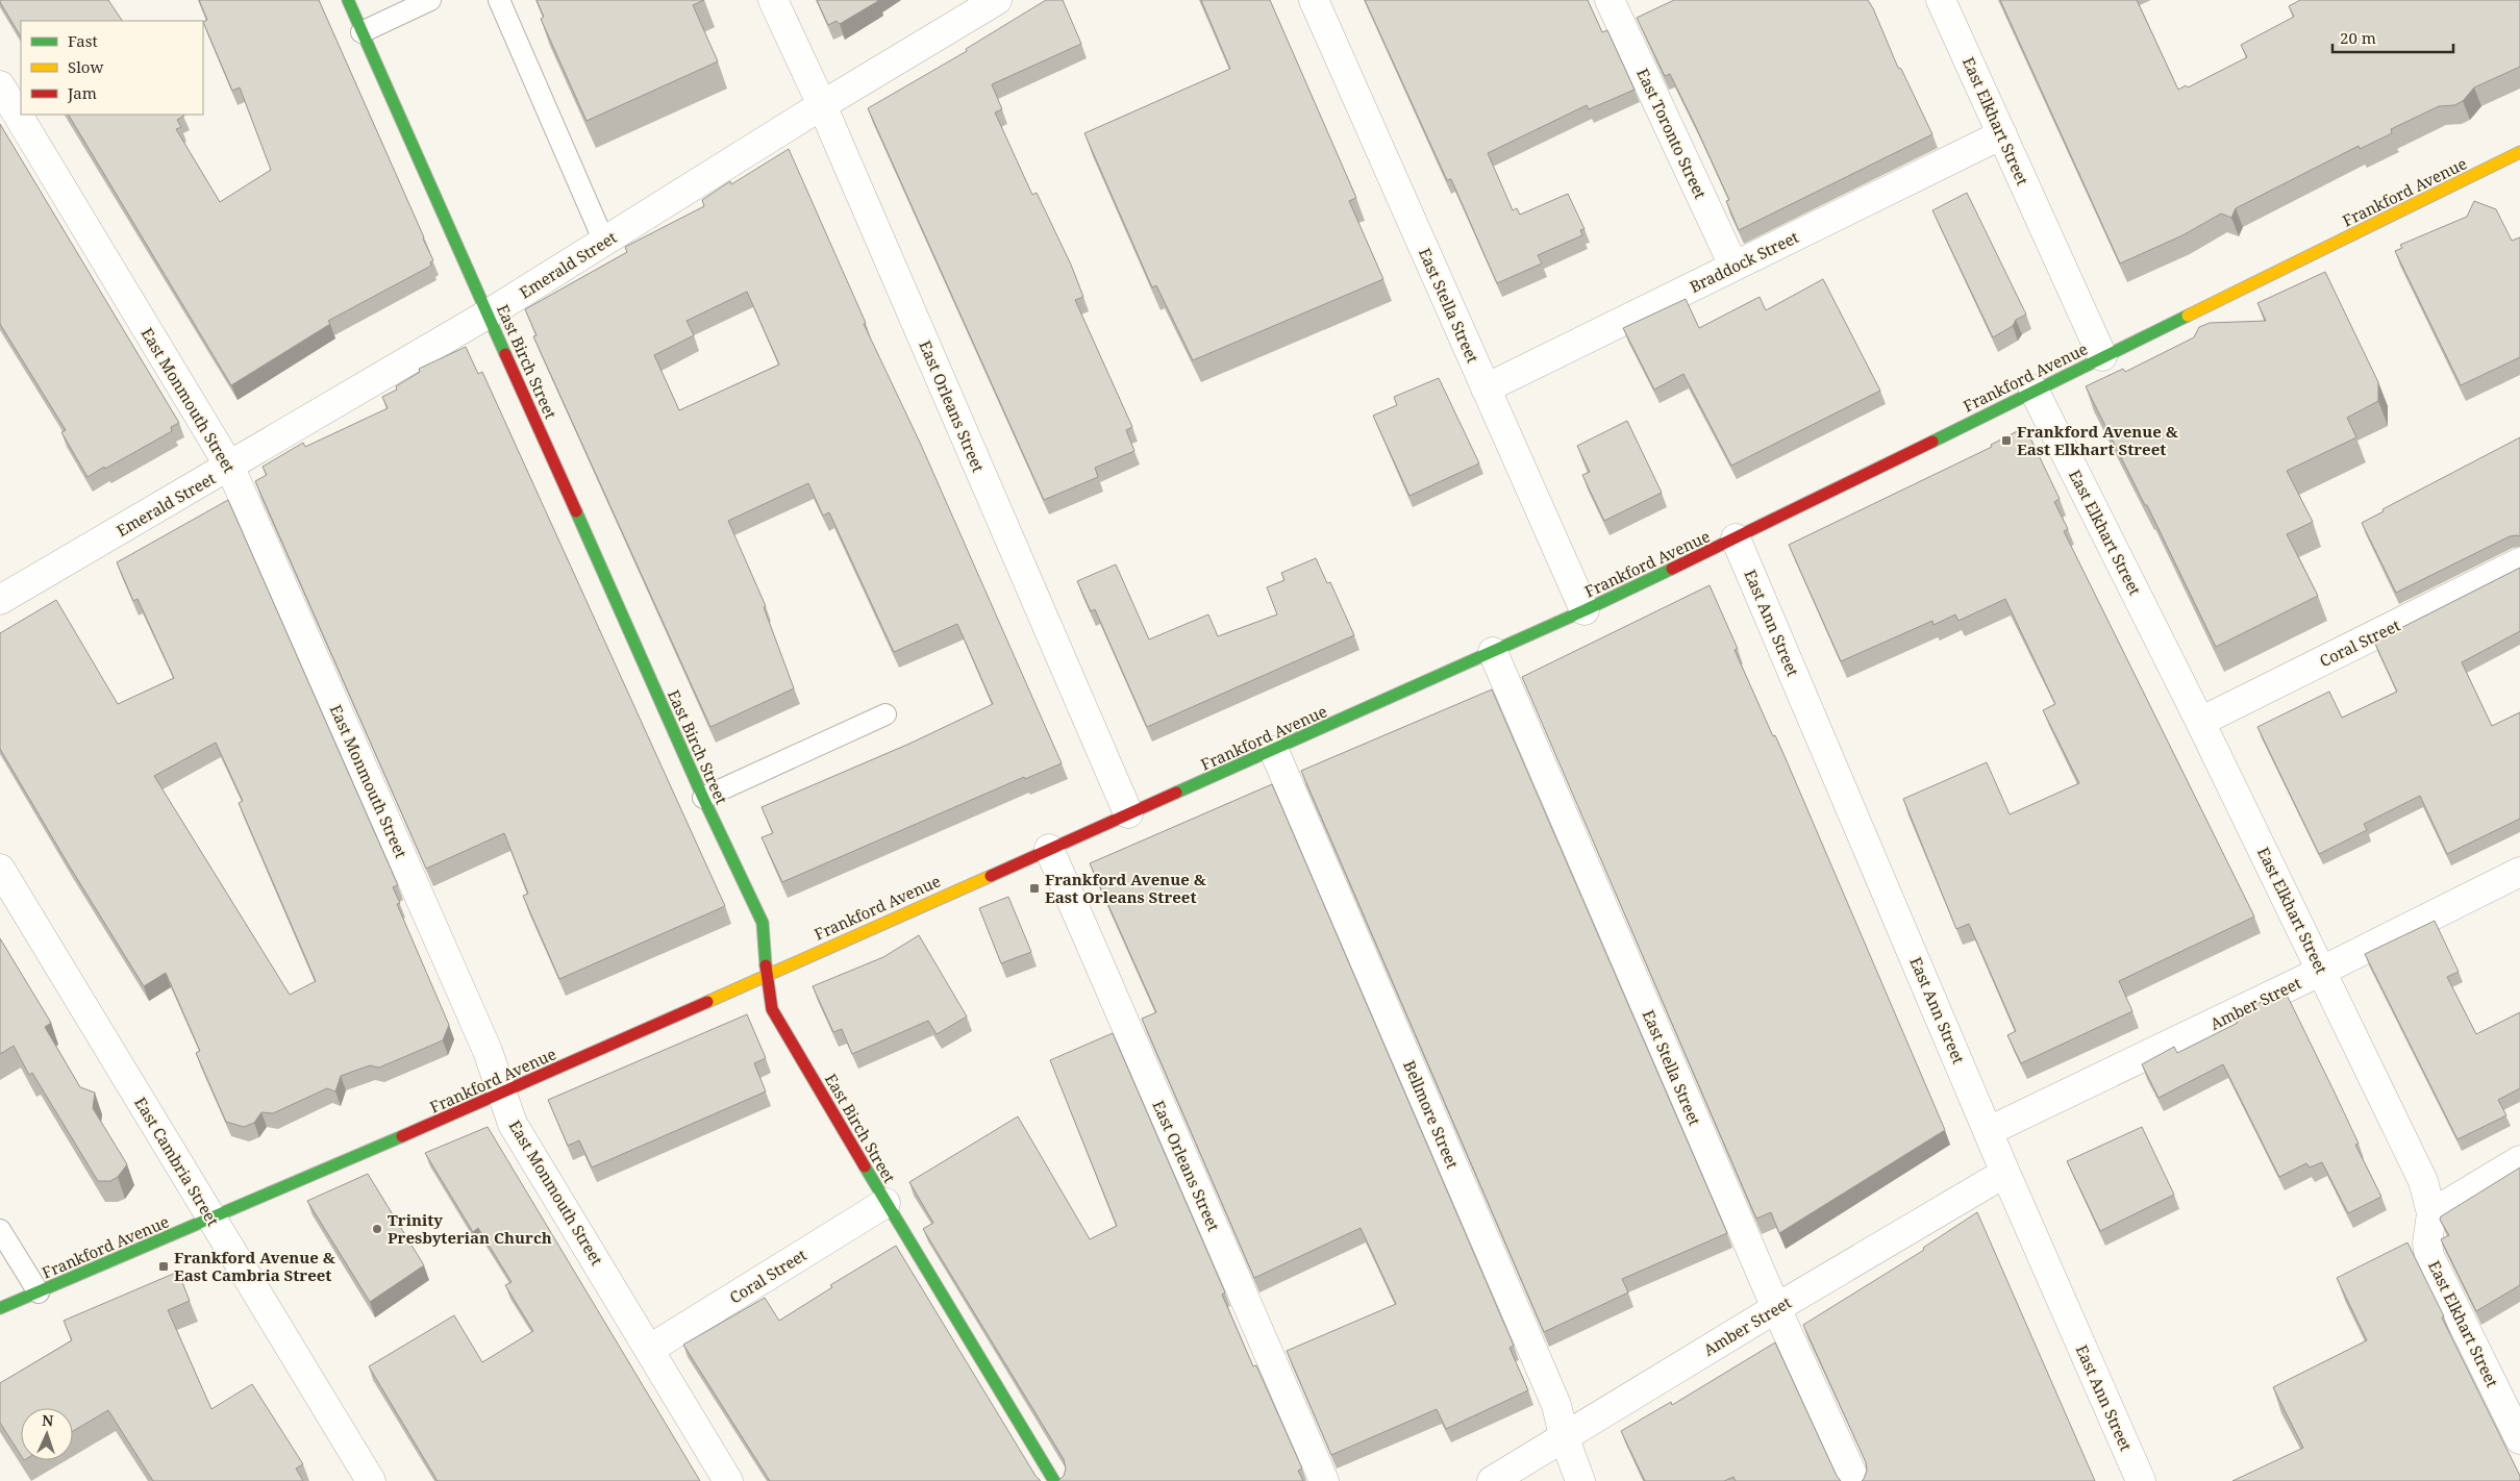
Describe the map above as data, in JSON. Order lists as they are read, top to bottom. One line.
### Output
{"streets":{"main road":["Frankford Avenue","East Birch Street"],"street":["East Elkhart Street","East Toronto Street","Braddock Street","Emerald Street","East Stella Street","East Monmouth Street","East Orleans Street","East Ann Street","Coral Street","Amber Street","Bellmore Street","East Cambria Street"]},"crossings":[["East Elkhart Street","Frankford Avenue"],["East Elkhart Street","Braddock Street"],["East Elkhart Street","Coral Street"],["East Elkhart Street","Amber Street"],["East Toronto Street","Braddock Street"],["Frankford Avenue","East Stella Street"],["Frankford Avenue","East Birch Street"],["Frankford Avenue","East Monmouth Street"],["Frankford Avenue","East Orleans Street"],["Frankford Avenue","East Ann Street"],["Frankford Avenue","Bellmore Street"],["Frankford Avenue","East Cambria Street"],["Braddock Street","East Stella Street"],["Emerald Street","East Birch Street"],["Emerald Street","East Monmouth Street"],["Emerald Street","East Orleans Street"],["East Stella Street","Amber Street"],["East Birch Street","Coral Street"],["East Monmouth Street","Coral Street"],["East Ann Street","Amber Street"],["Amber Street","Bellmore Street"]],"places":{"transit":["Frankford Avenue & East Elkhart Street","Frankford Avenue & East Orleans Street","Frankford Avenue & East Cambria Street"],"other":["Trinity Presbyterian Church"]},"legend":["Fast","Slow","Jam"],"scale_bar":"20 m","north":"top"}
